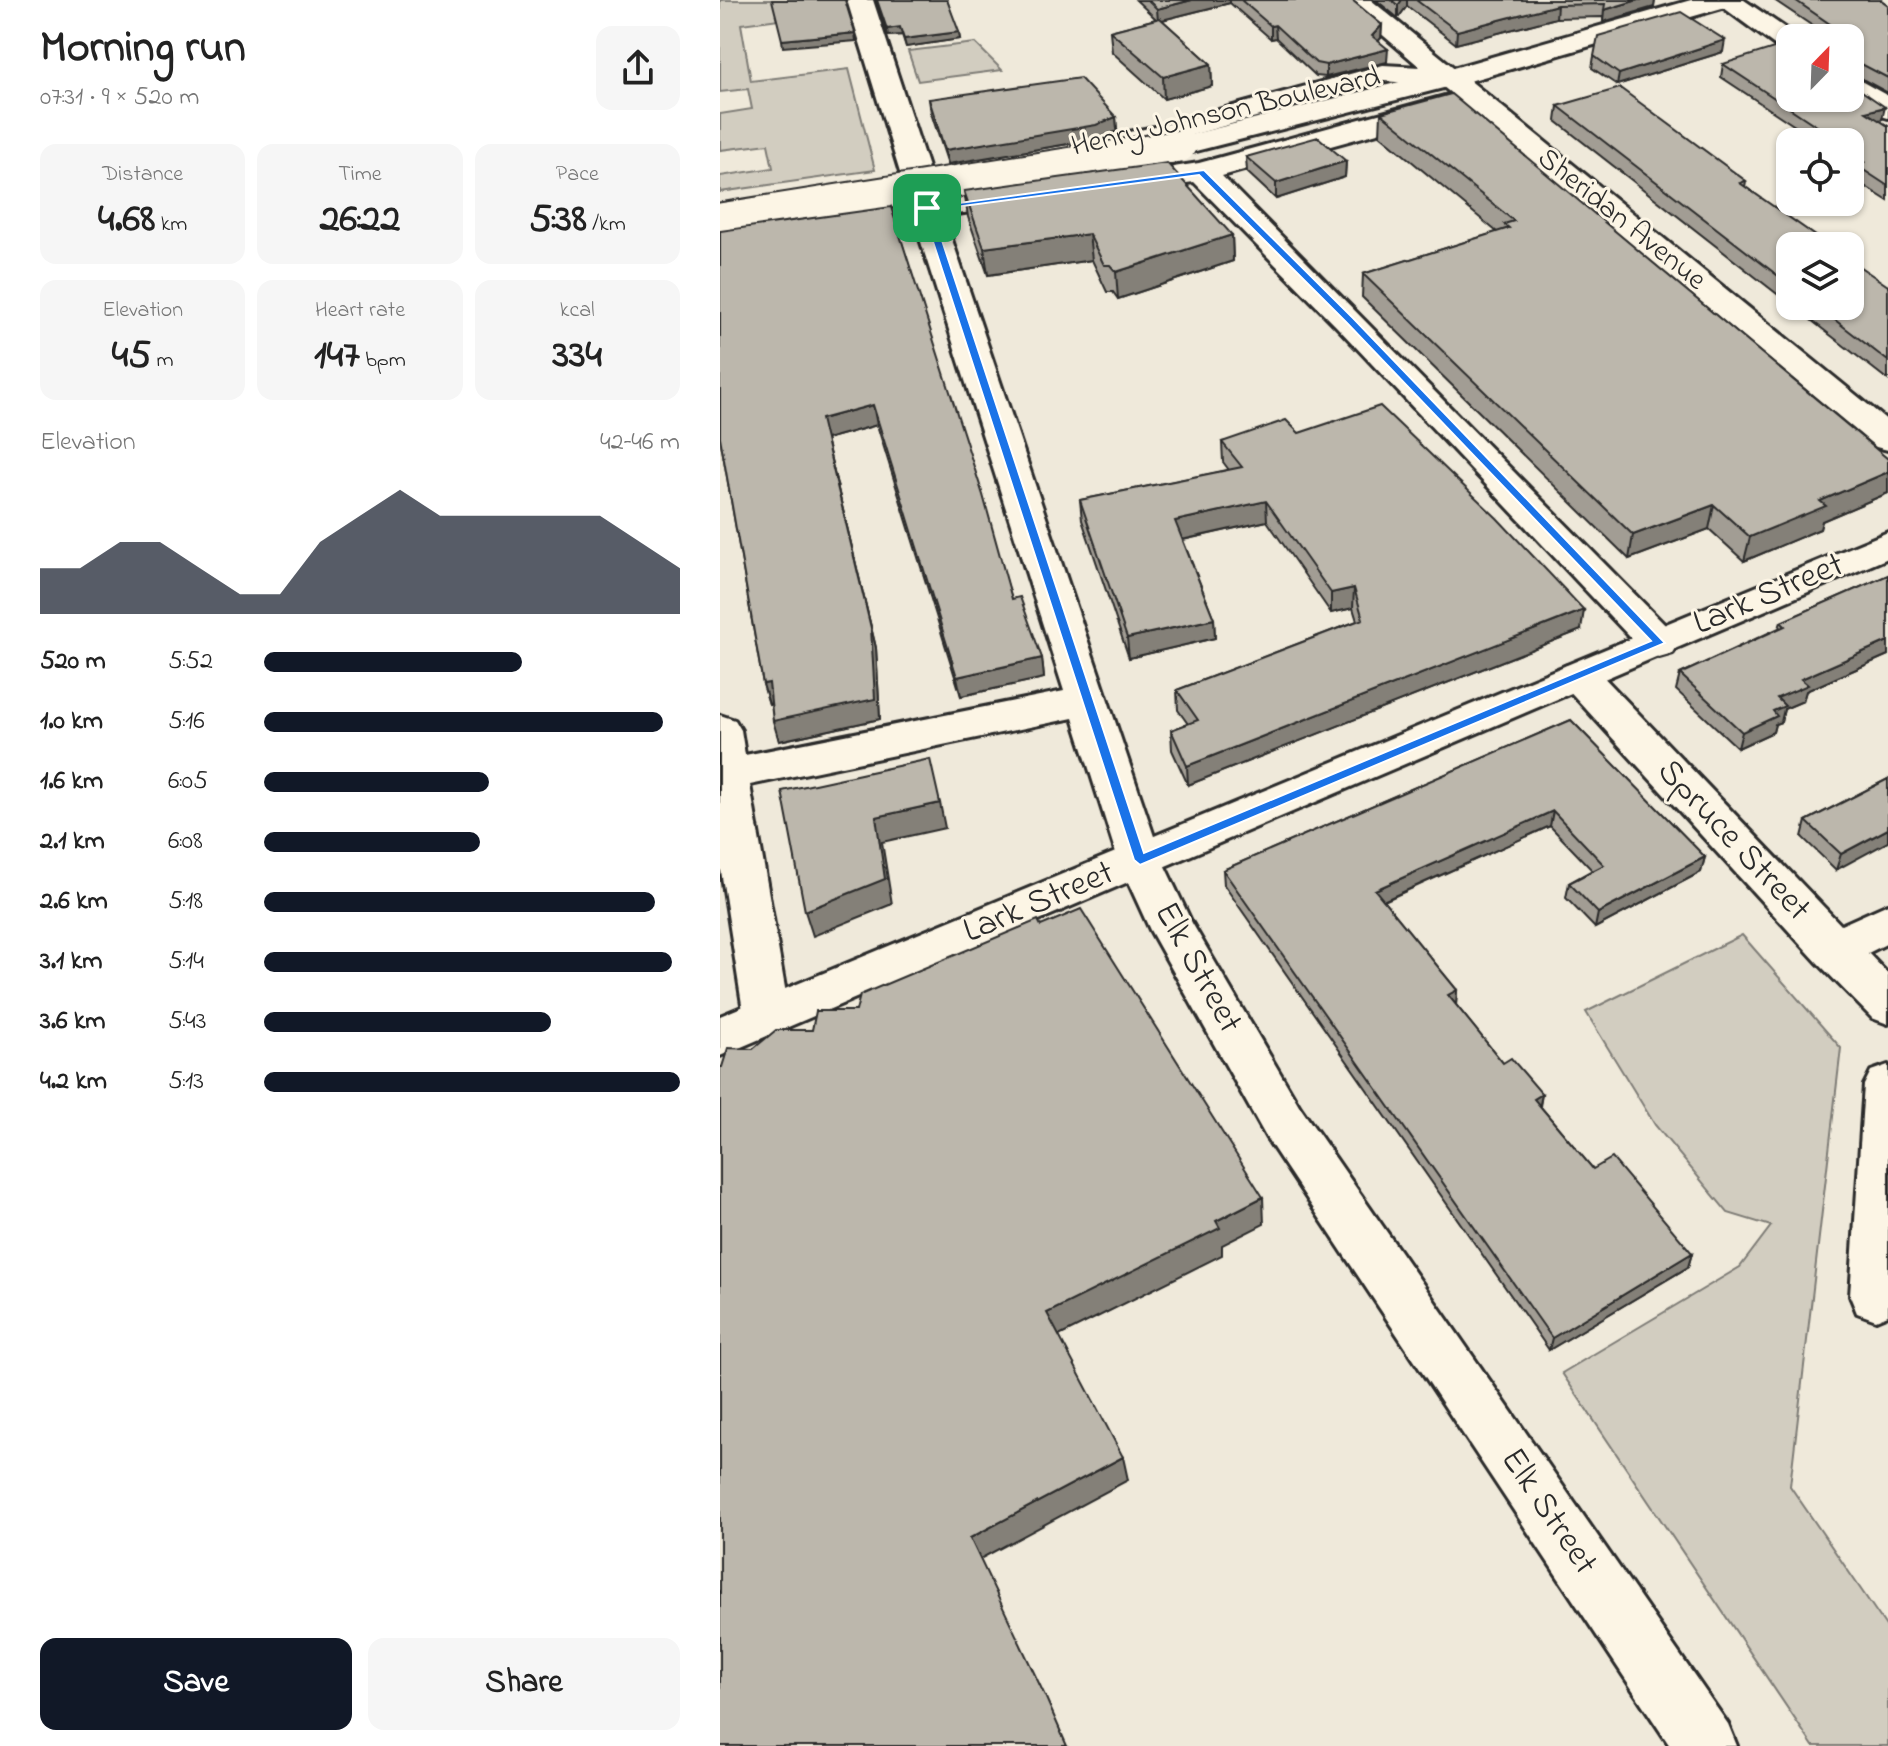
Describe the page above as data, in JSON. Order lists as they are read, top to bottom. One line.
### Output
{"streets":{"street":["Henry Johnson Boulevard","Sheridan Avenue","Lark Street","Spruce Street","Elk Street"]},"crossings":[["Henry Johnson Boulevard","Sheridan Avenue"],["Henry Johnson Boulevard","Elk Street"],["Lark Street","Spruce Street"],["Lark Street","Elk Street"]],"north":"top right","page":{"heading":["Morning run","07:31 · 9 × 520 m"],"stats":[["Distance","4.68 km"],["Time","26:22"],["Pace","5:38 /km"],["Elevation","45 m"],["Heart rate","147 bpm"],["kcal","334"]],"chart":["Elevation","42–46 m"],"list":[{"name":"520 m","note":"5:52"},{"name":"1.0 km","note":"5:16"},{"name":"1.6 km","note":"6:05"},{"name":"2.1 km","note":"6:08"},{"name":"2.6 km","note":"5:18"},{"name":"3.1 km","note":"5:14"},{"name":"3.6 km","note":"5:43"},{"name":"4.2 km","note":"5:13"}],"buttons":["Save","Share"]}}
